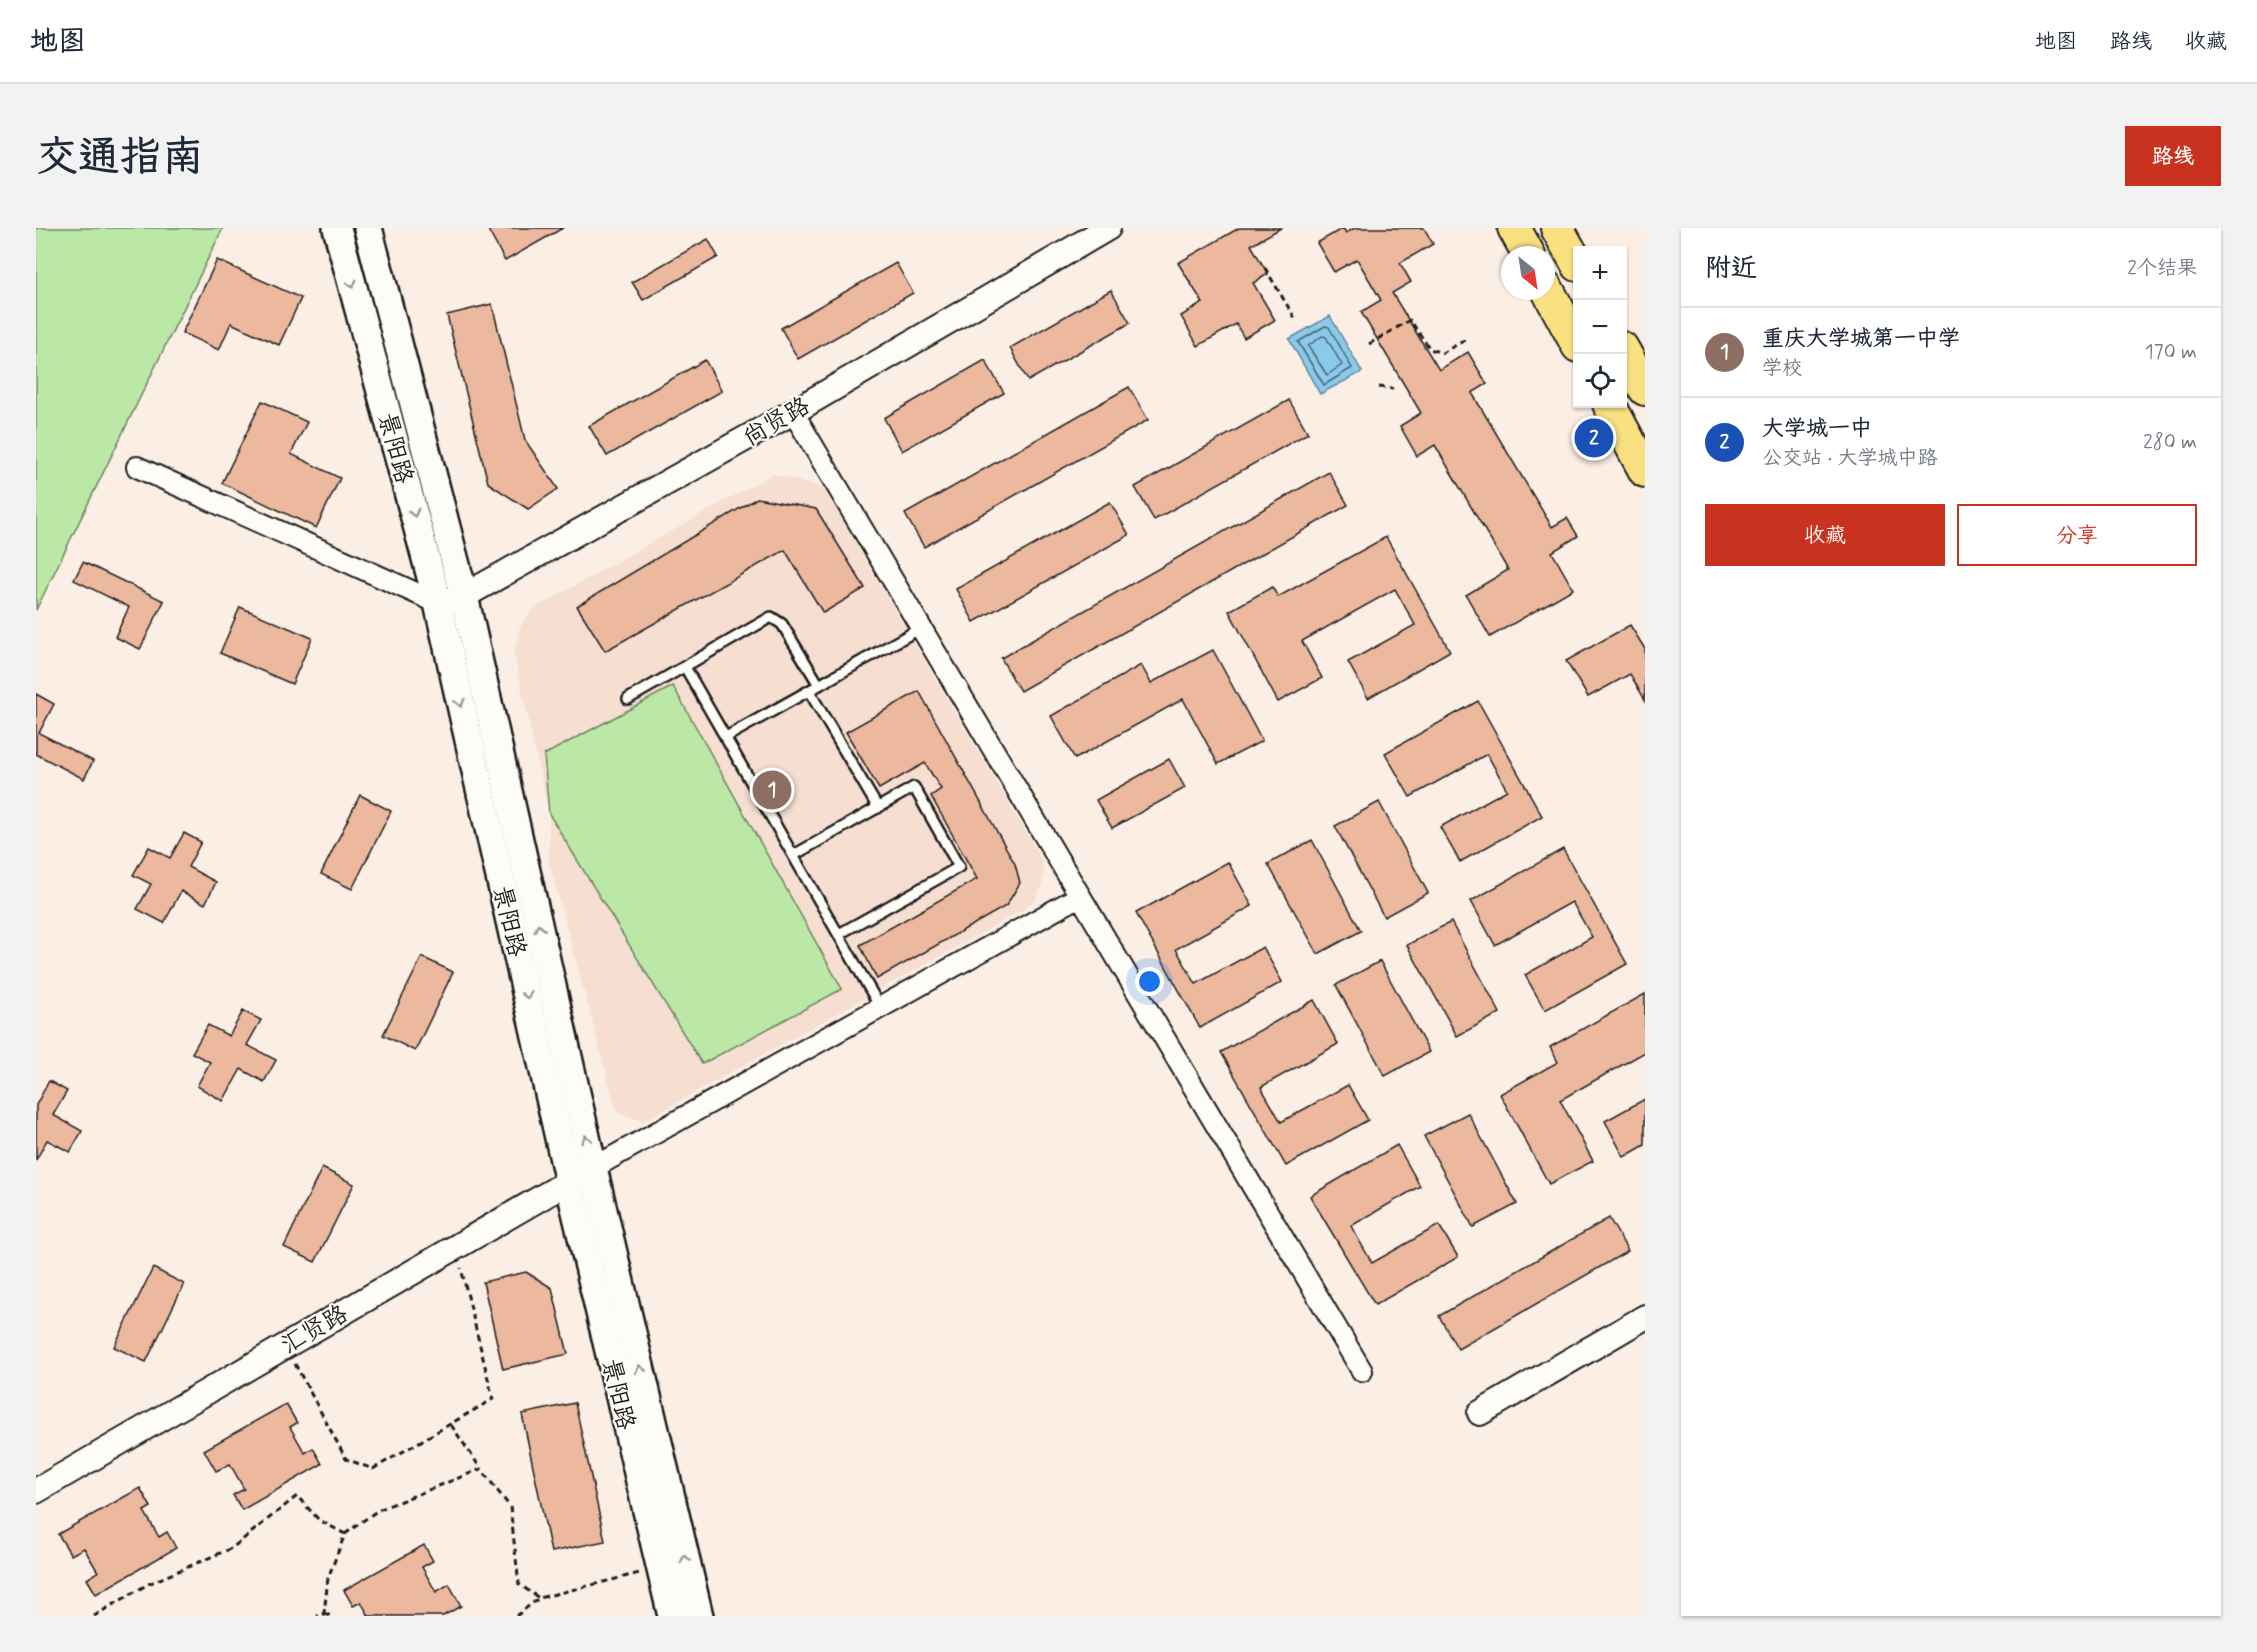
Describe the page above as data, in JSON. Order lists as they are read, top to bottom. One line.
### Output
{"streets":{"main road":["景阳路"],"street":["尚贤路","汇贤路"]},"crossings":[["尚贤路","景阳路"],["景阳路","汇贤路"]],"north":"bottom right","page":{"header":"地图","nav":["地图","路线","收藏"],"buttons":["路线",["收藏","分享"]],"title":"交通指南","heading":["附近","2个结果"],"map_buttons":["+","−"],"list":[{"mark":"1","name":"重庆大学城第一中学","note":"学校","value":"170 m"},{"mark":"2","name":"大学城一中","note":"公交站 · 大学城中路","value":"280 m"}],"pins":["2","1"]}}
